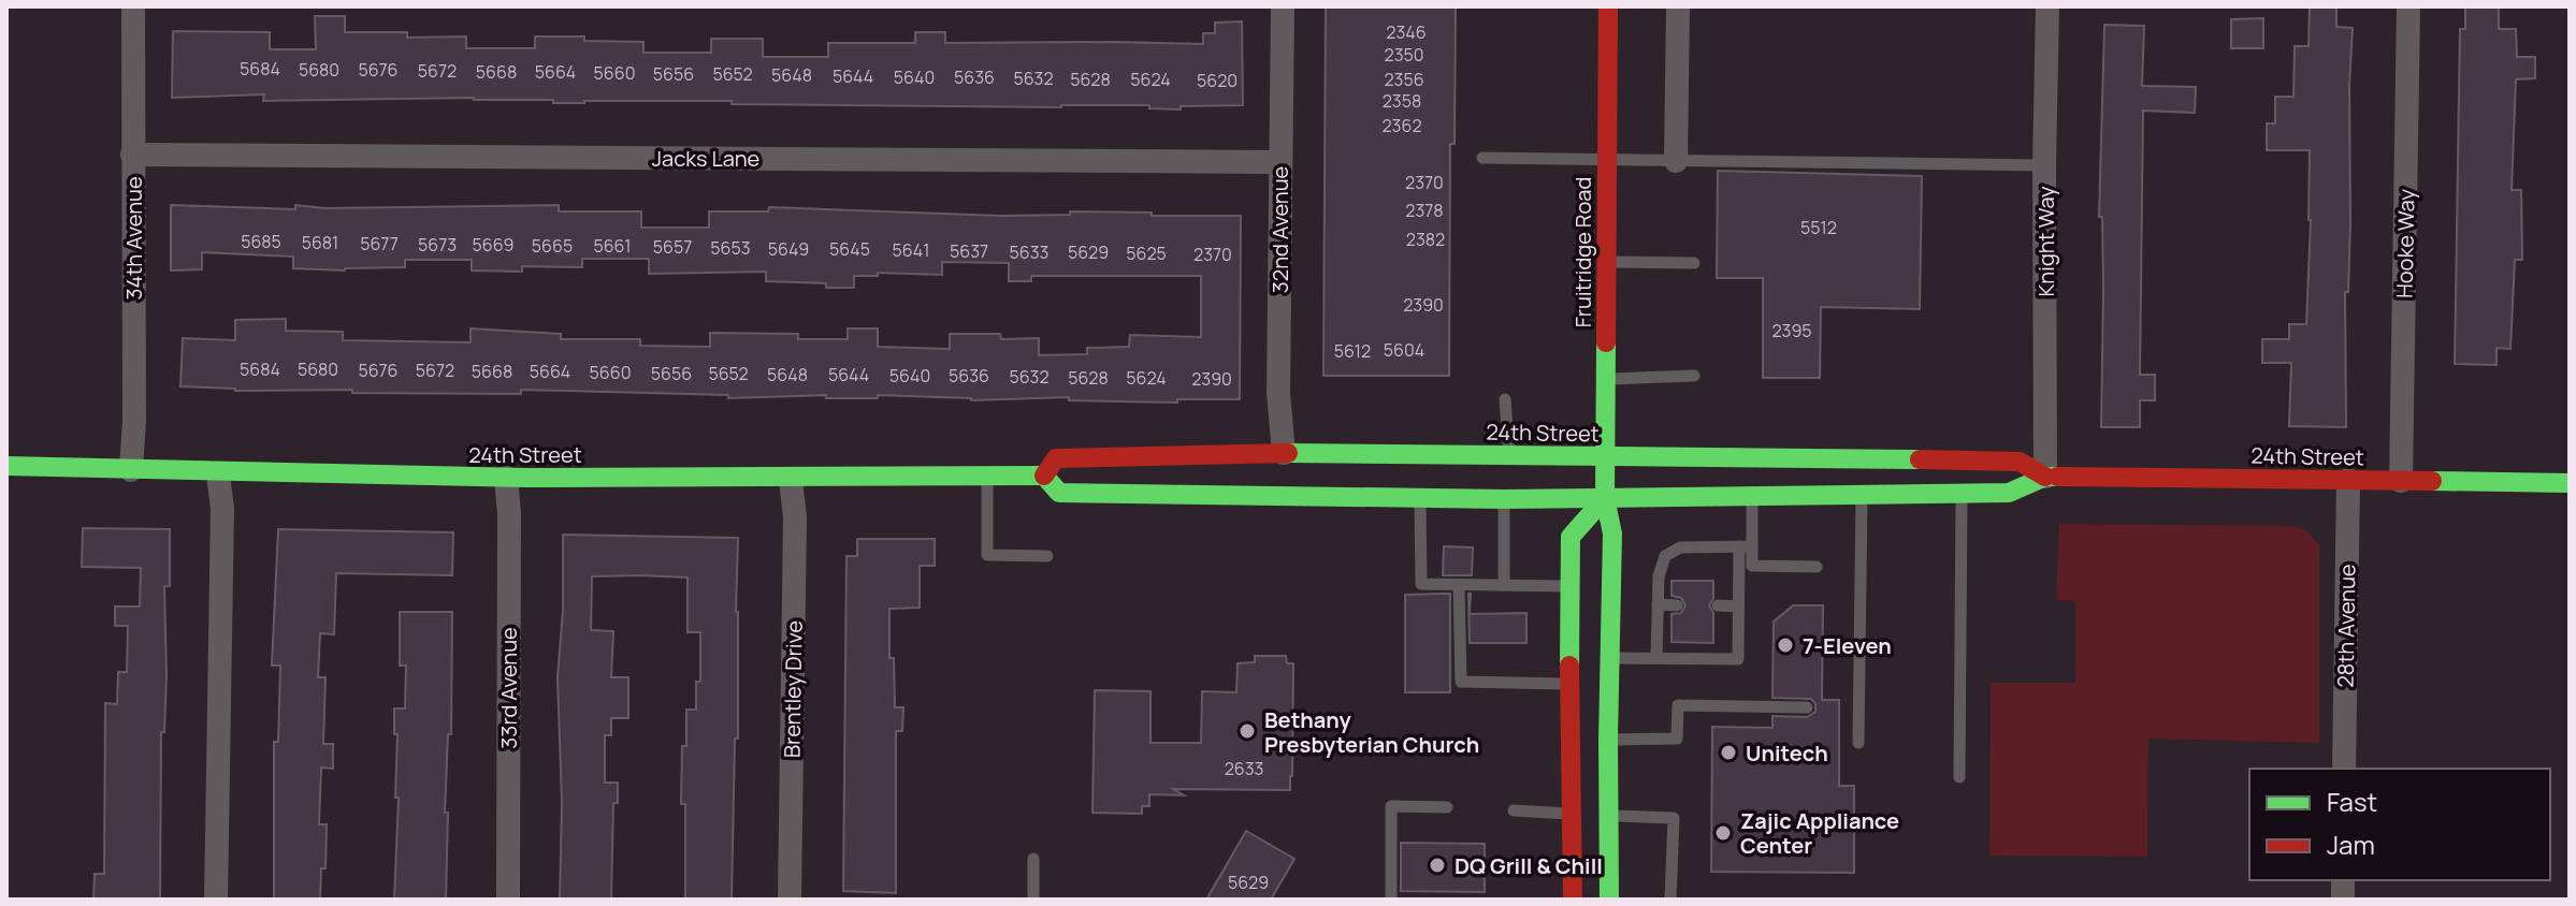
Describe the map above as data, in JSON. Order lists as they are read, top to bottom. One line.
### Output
{"streets":{"street":["Jacks Lane","32nd Avenue","34th Avenue","Knight Way","Hooke Way","Fruitridge Road","24th Street","28th Avenue","33rd Avenue","Brentley Drive"]},"crossings":[["Jacks Lane","32nd Avenue"],["Jacks Lane","34th Avenue"],["32nd Avenue","24th Street"],["34th Avenue","24th Street"],["Knight Way","24th Street"],["Hooke Way","24th Street"],["Fruitridge Road","24th Street"],["24th Street","28th Avenue"],["24th Street","33rd Avenue"],["24th Street","Brentley Drive"]],"places":["7-Eleven","Bethany Presbyterian Church","Unitech","Zajic Appliance Center","DQ Grill & Chill"],"house_numbers":["2346","2350","5684","5680","5676","5672","5668","5664","5660","5656","5652","5648","5644","5640","5636","5632","5628","5624","2356","5620","2358","2362","2370","2378","5512","2382","5685","5681","5677","5673","5669","5665","5661","5657","5653","5649","5645","5641","5637","5633","5629","5625","2370","2390","2395","5604","5612","5684","5680","5676","5672","5668","5664","5660","5656","5652","5648","5644","5640","5636","5632","5628","5624","2390","2633","5629"],"legend":["Fast","Jam"]}
